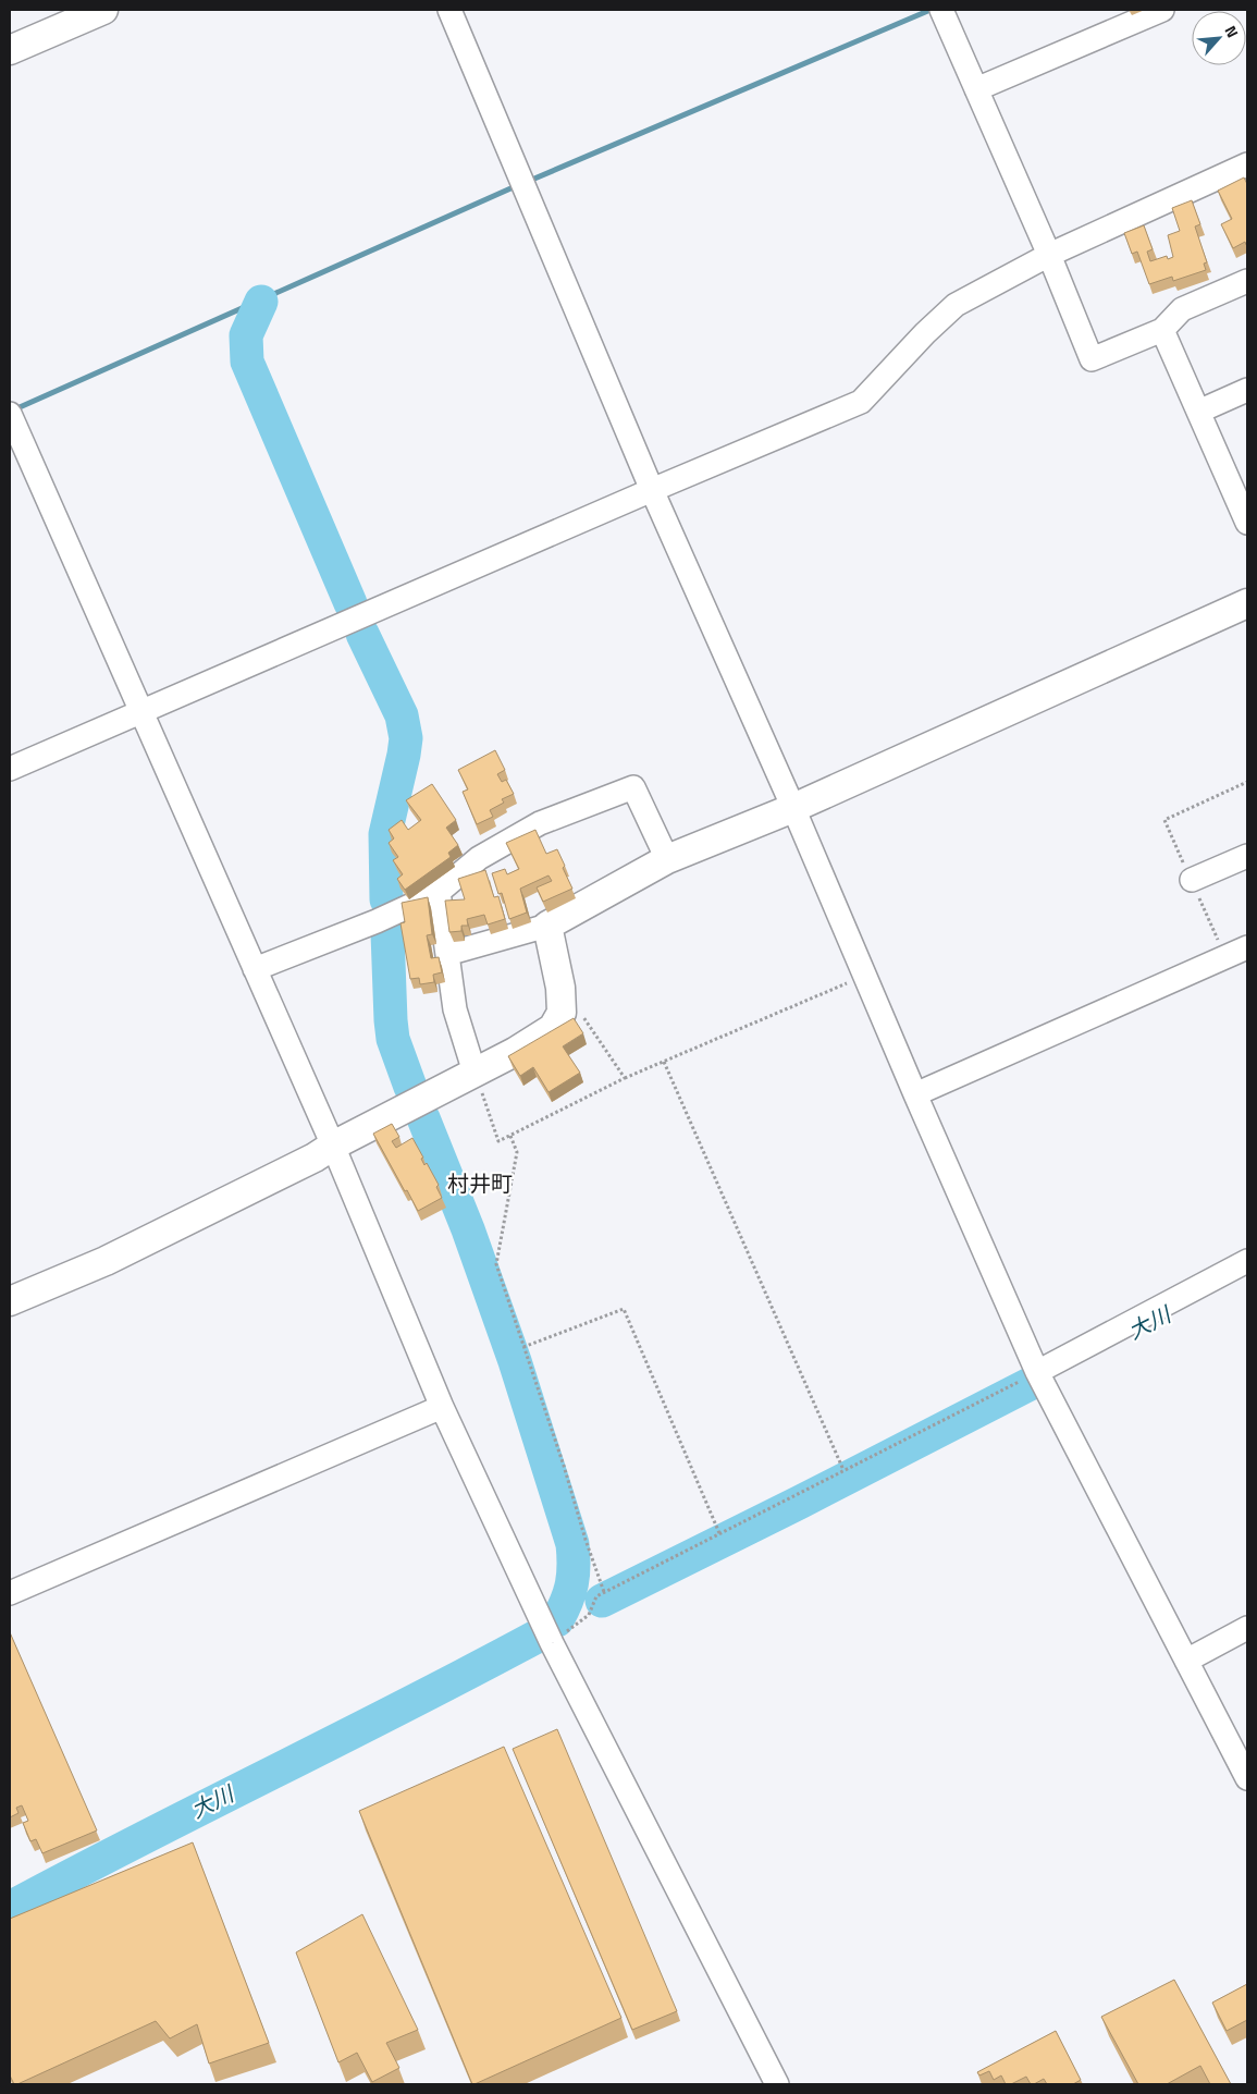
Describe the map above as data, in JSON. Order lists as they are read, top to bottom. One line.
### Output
{"districts":["村井町"],"water":["大川"],"north":"top right"}
